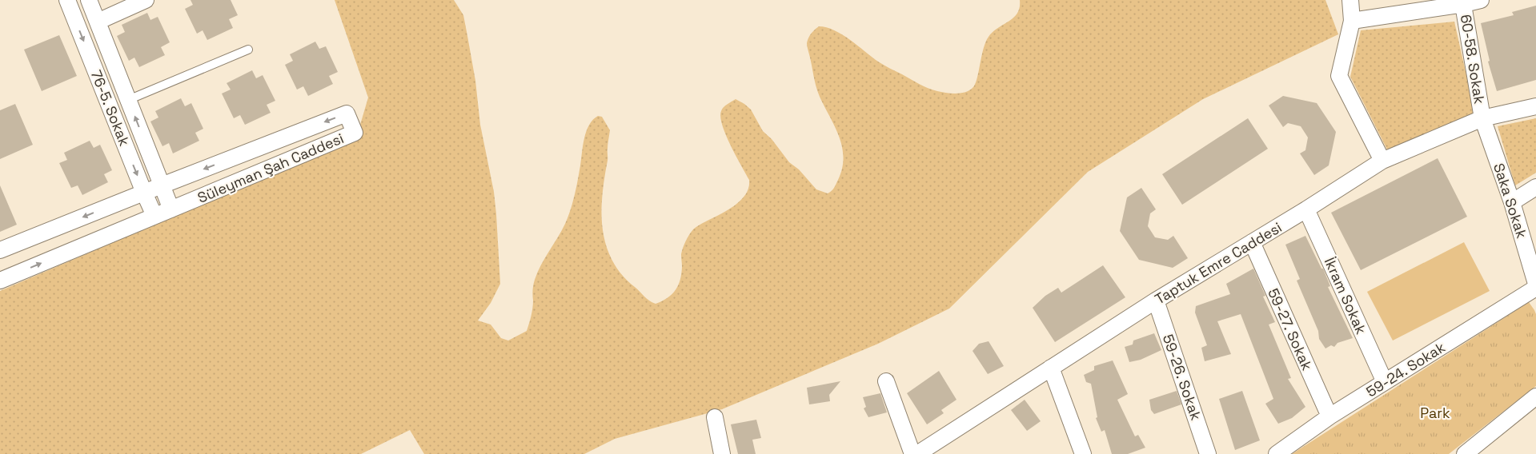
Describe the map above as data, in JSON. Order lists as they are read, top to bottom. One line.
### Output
{"streets":{"street":["60-58. Sokak","76-5. Sokak","Süleyman Şah Caddesi","Saka Sokak","Taptuk Emre Caddesi","İkram Sokak","59-27. Sokak","59-24. Sokak","59-26. Sokak"]},"crossings":[["60-58. Sokak","Saka Sokak"],["60-58. Sokak","Taptuk Emre Caddesi"],["76-5. Sokak","Süleyman Şah Caddesi"],["Saka Sokak","Taptuk Emre Caddesi"],["Taptuk Emre Caddesi","İkram Sokak"],["Taptuk Emre Caddesi","59-27. Sokak"],["Taptuk Emre Caddesi","59-26. Sokak"],["İkram Sokak","59-24. Sokak"],["59-27. Sokak","59-24. Sokak"]],"parks":["Park"]}
